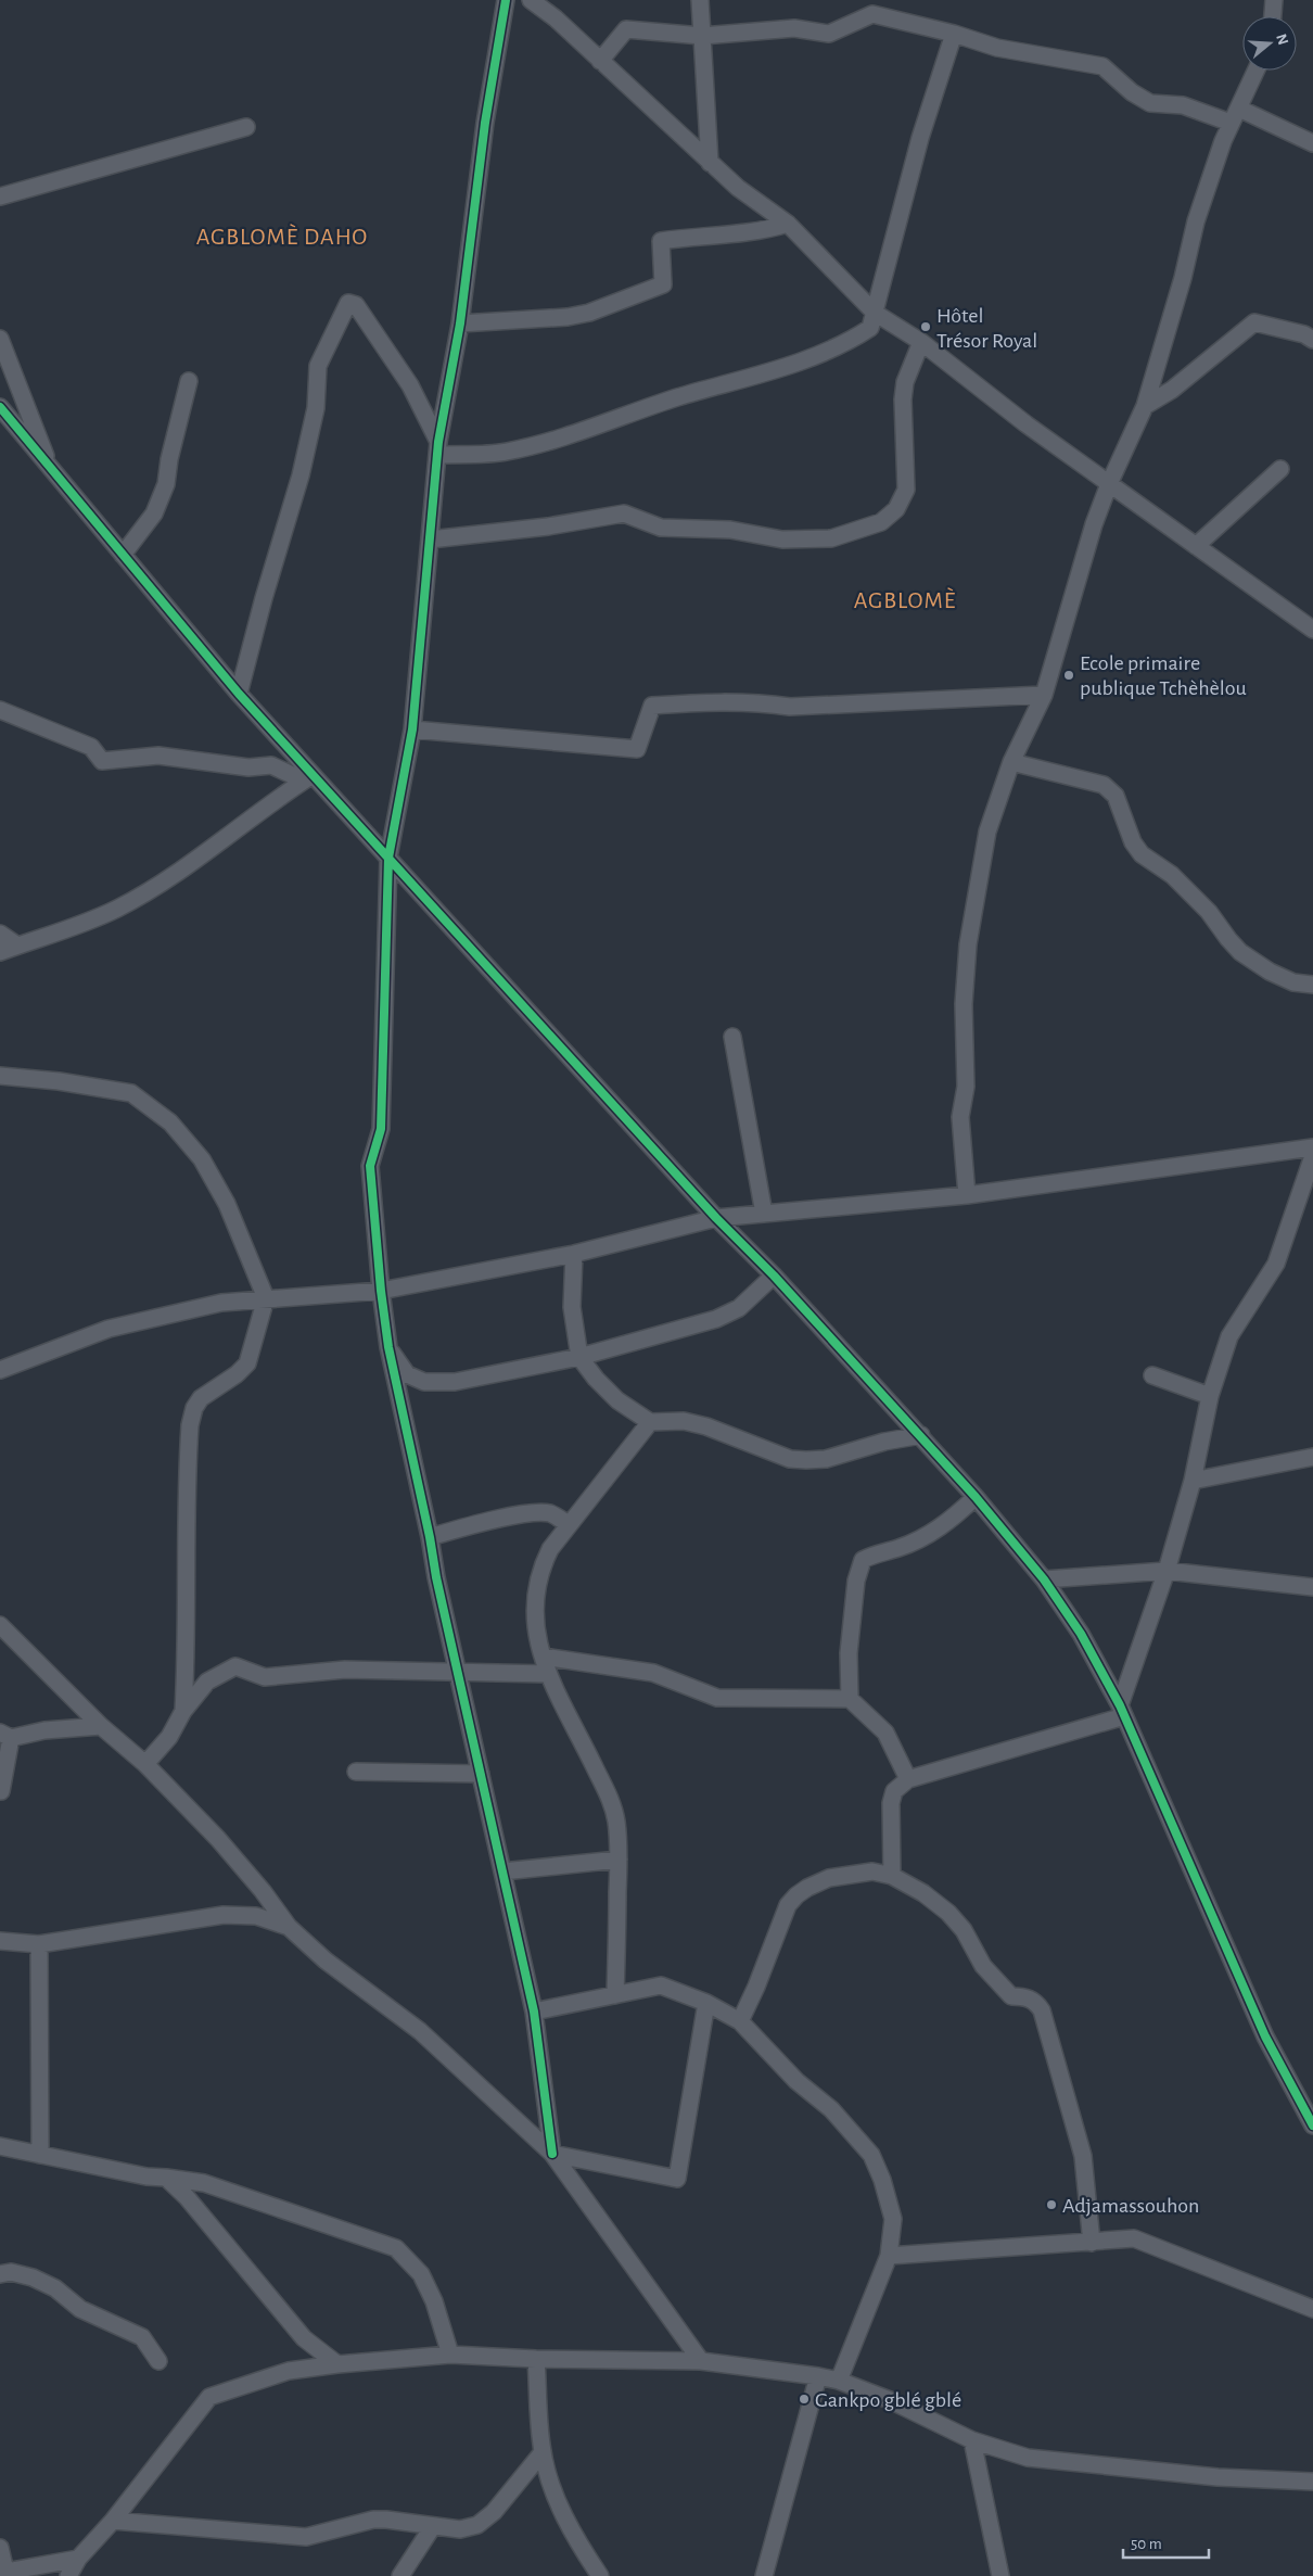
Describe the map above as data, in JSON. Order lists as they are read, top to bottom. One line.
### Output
{"districts":["AGBLOMÈ DAHO","AGBLOMÈ"],"places":["Hôtel Trésor Royal","Ecole primaire publique Tchèhèlou","Adjamassouhon","Gankpo gblé gblé"],"scale_bar":"50 m","north":"right"}
